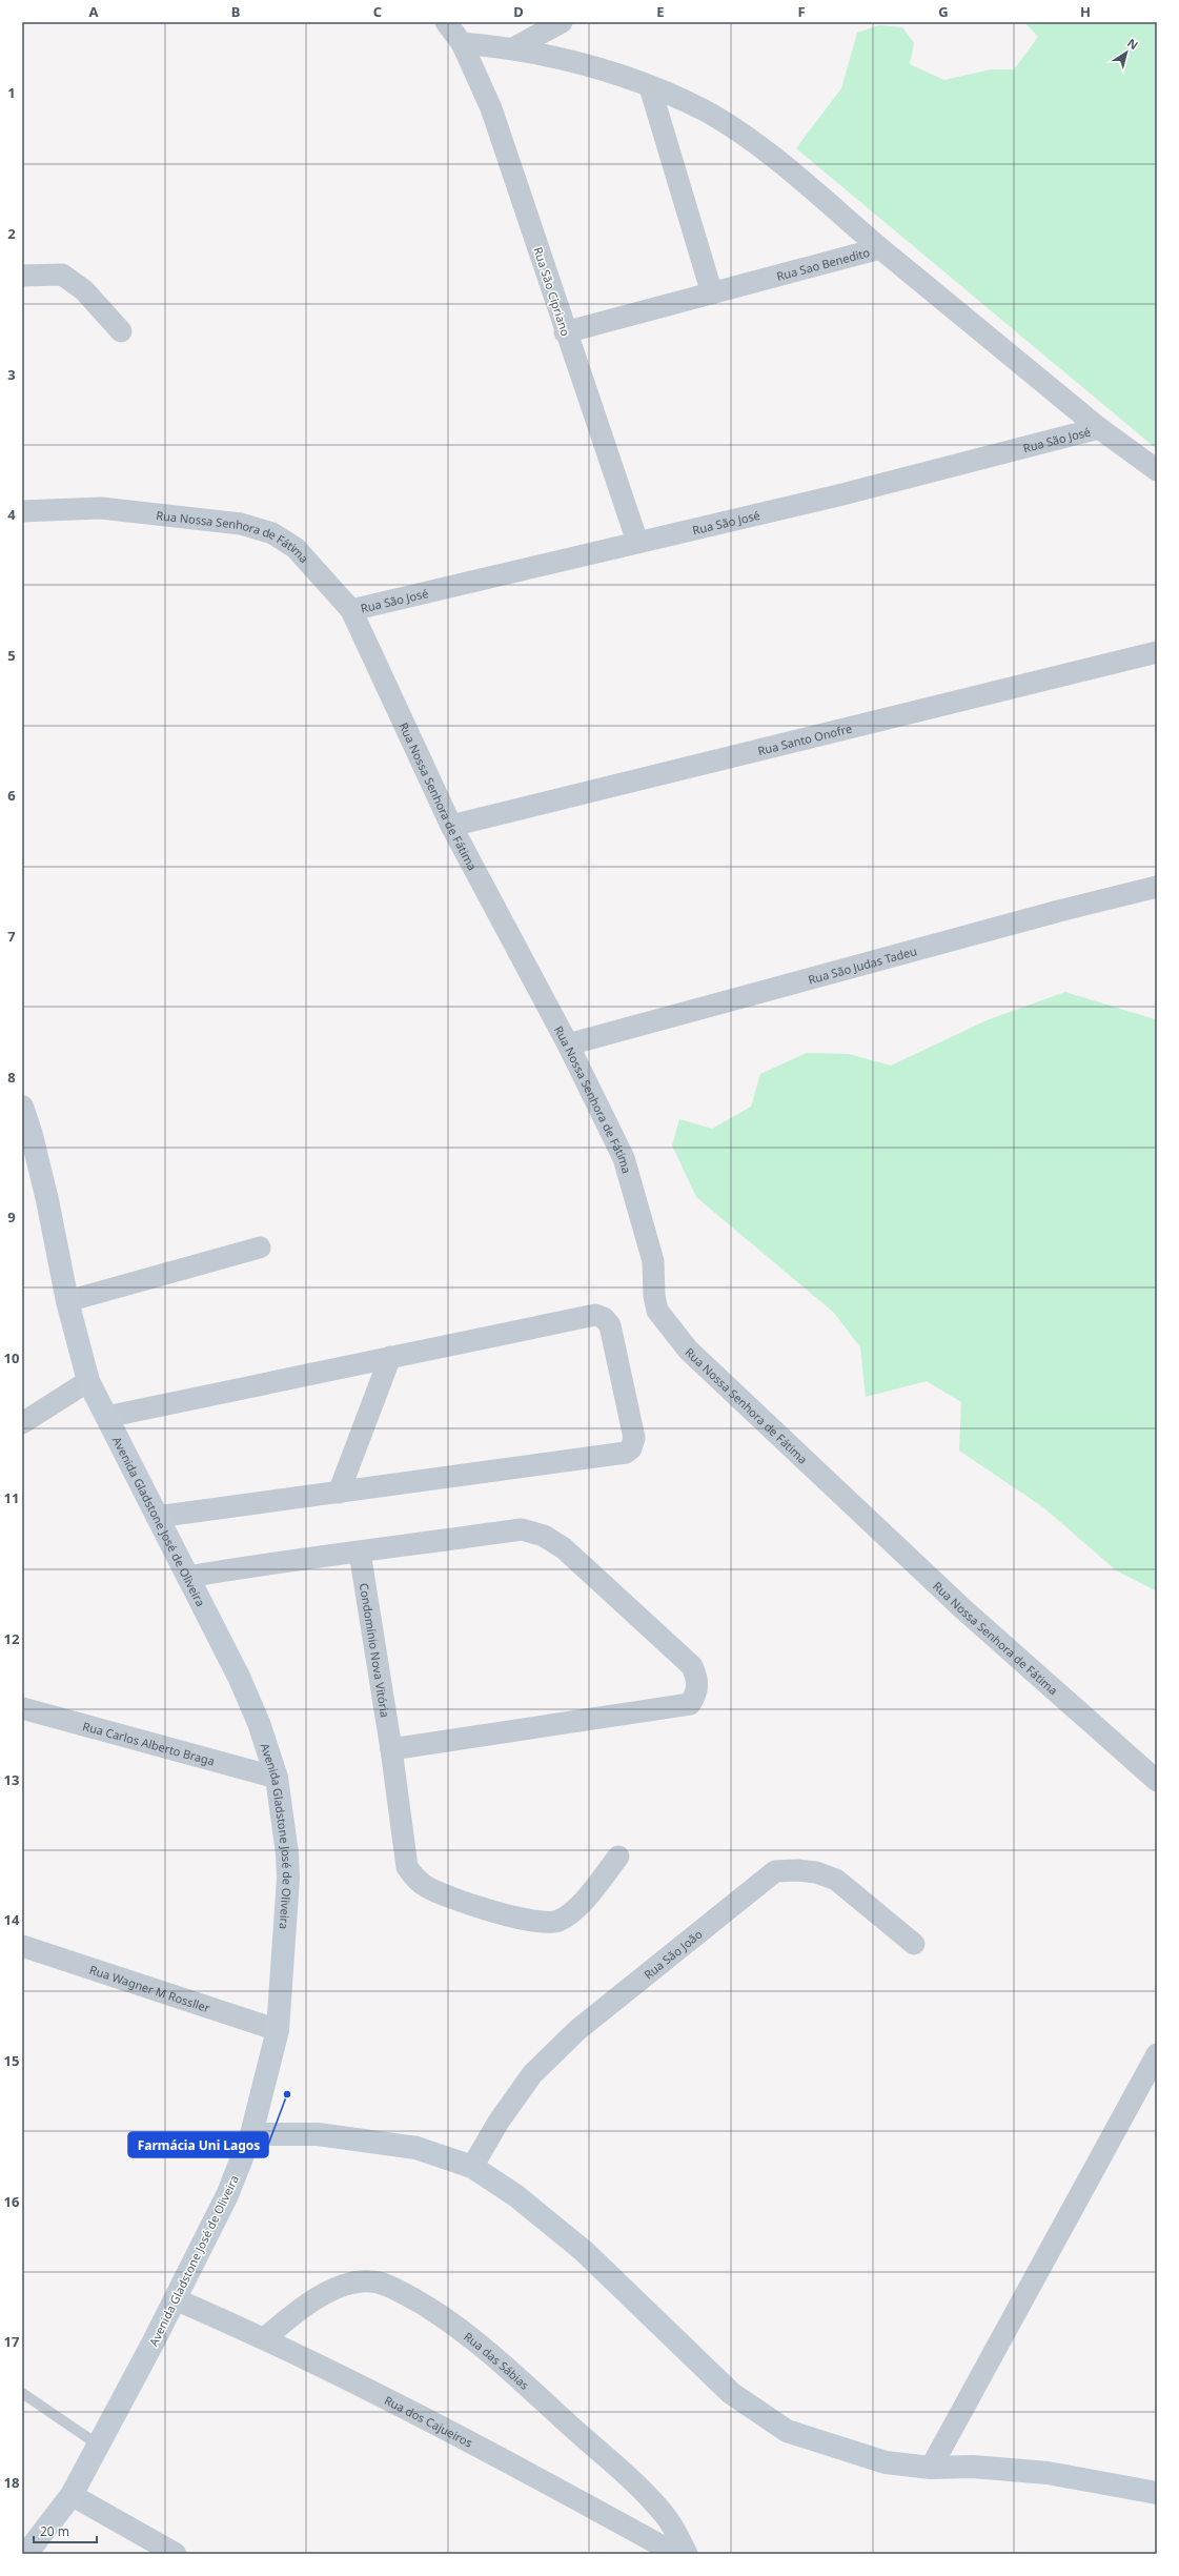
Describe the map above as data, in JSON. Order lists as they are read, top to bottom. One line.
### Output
{"streets":{"main road":["Avenida Gladstone José de Oliveira"],"street":["Rua Sao Benedito","Rua São Cipriano","Rua São José","Rua Nossa Senhora de Fátima","Rua Santo Onofre","Rua São Judas Tadeu","Condomínio Nova Vitória","Rua Carlos Alberto Braga","Rua São João","Rua Wagner M Rossller","Rua das Sábias","Rua dos Cajueiros"]},"crossings":[["Rua Sao Benedito","Rua São Cipriano"],["Rua Sao Benedito","Rua São José"],["Rua São Cipriano","Rua São José"],["Rua São José","Rua Nossa Senhora de Fátima"],["Rua Nossa Senhora de Fátima","Rua Santo Onofre"],["Rua Nossa Senhora de Fátima","Rua São Judas Tadeu"],["Avenida Gladstone José de Oliveira","Rua Carlos Alberto Braga"],["Avenida Gladstone José de Oliveira","Rua Wagner M Rossller"],["Avenida Gladstone José de Oliveira","Rua dos Cajueiros"],["Rua das Sábias","Rua dos Cajueiros"]],"places":["Farmácia Uni Lagos"],"scale_bar":"20 m","north":"top right","grid":{"columns":["A","B","C","D","E","F","G","H"],"rows":["1","2","3","4","5","6","7","8","9","10","11","12","13","14","15","16","17","18"]}}
